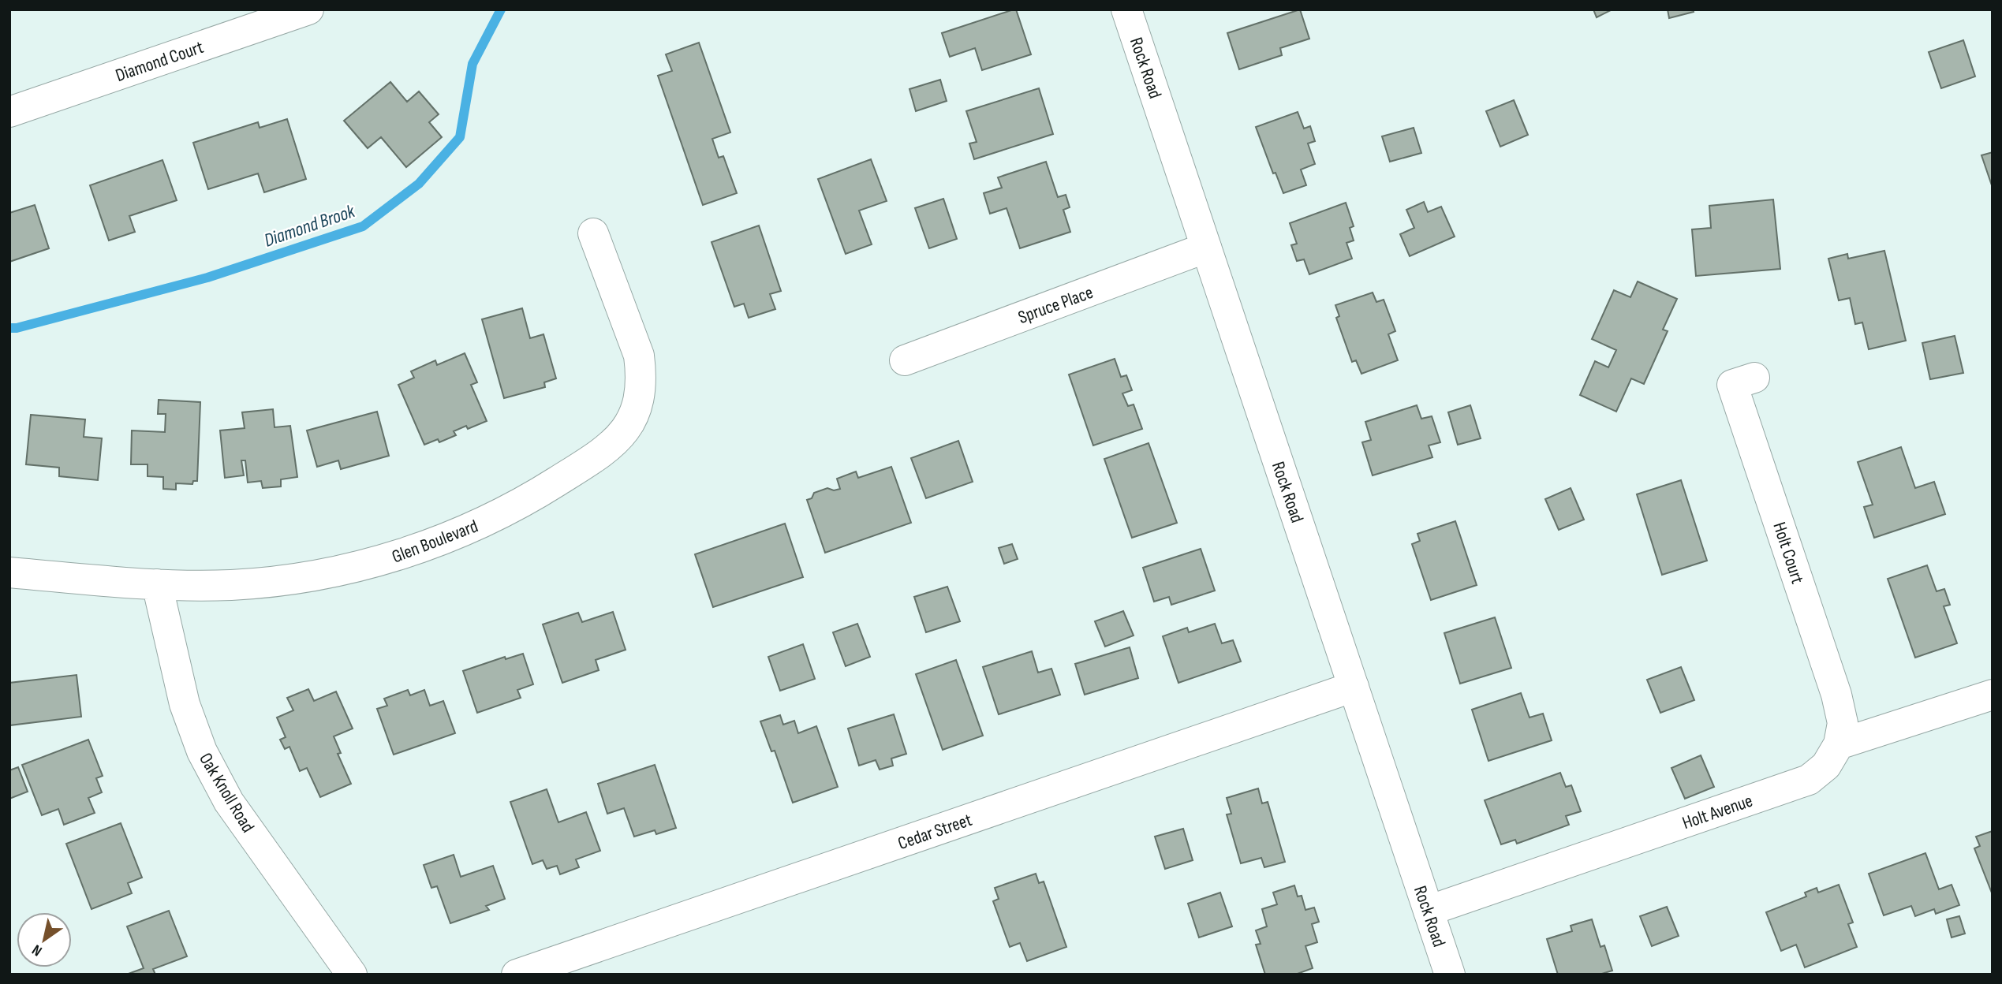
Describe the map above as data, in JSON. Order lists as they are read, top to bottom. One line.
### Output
{"streets":{"street":["Diamond Court","Rock Road","Spruce Place","Glen Boulevard","Holt Court","Oak Knoll Road","Holt Avenue","Cedar Street"]},"crossings":[["Rock Road","Spruce Place"],["Rock Road","Holt Avenue"],["Rock Road","Cedar Street"],["Glen Boulevard","Oak Knoll Road"],["Holt Court","Holt Avenue"]],"water":["Diamond Brook"],"north":"bottom left"}
